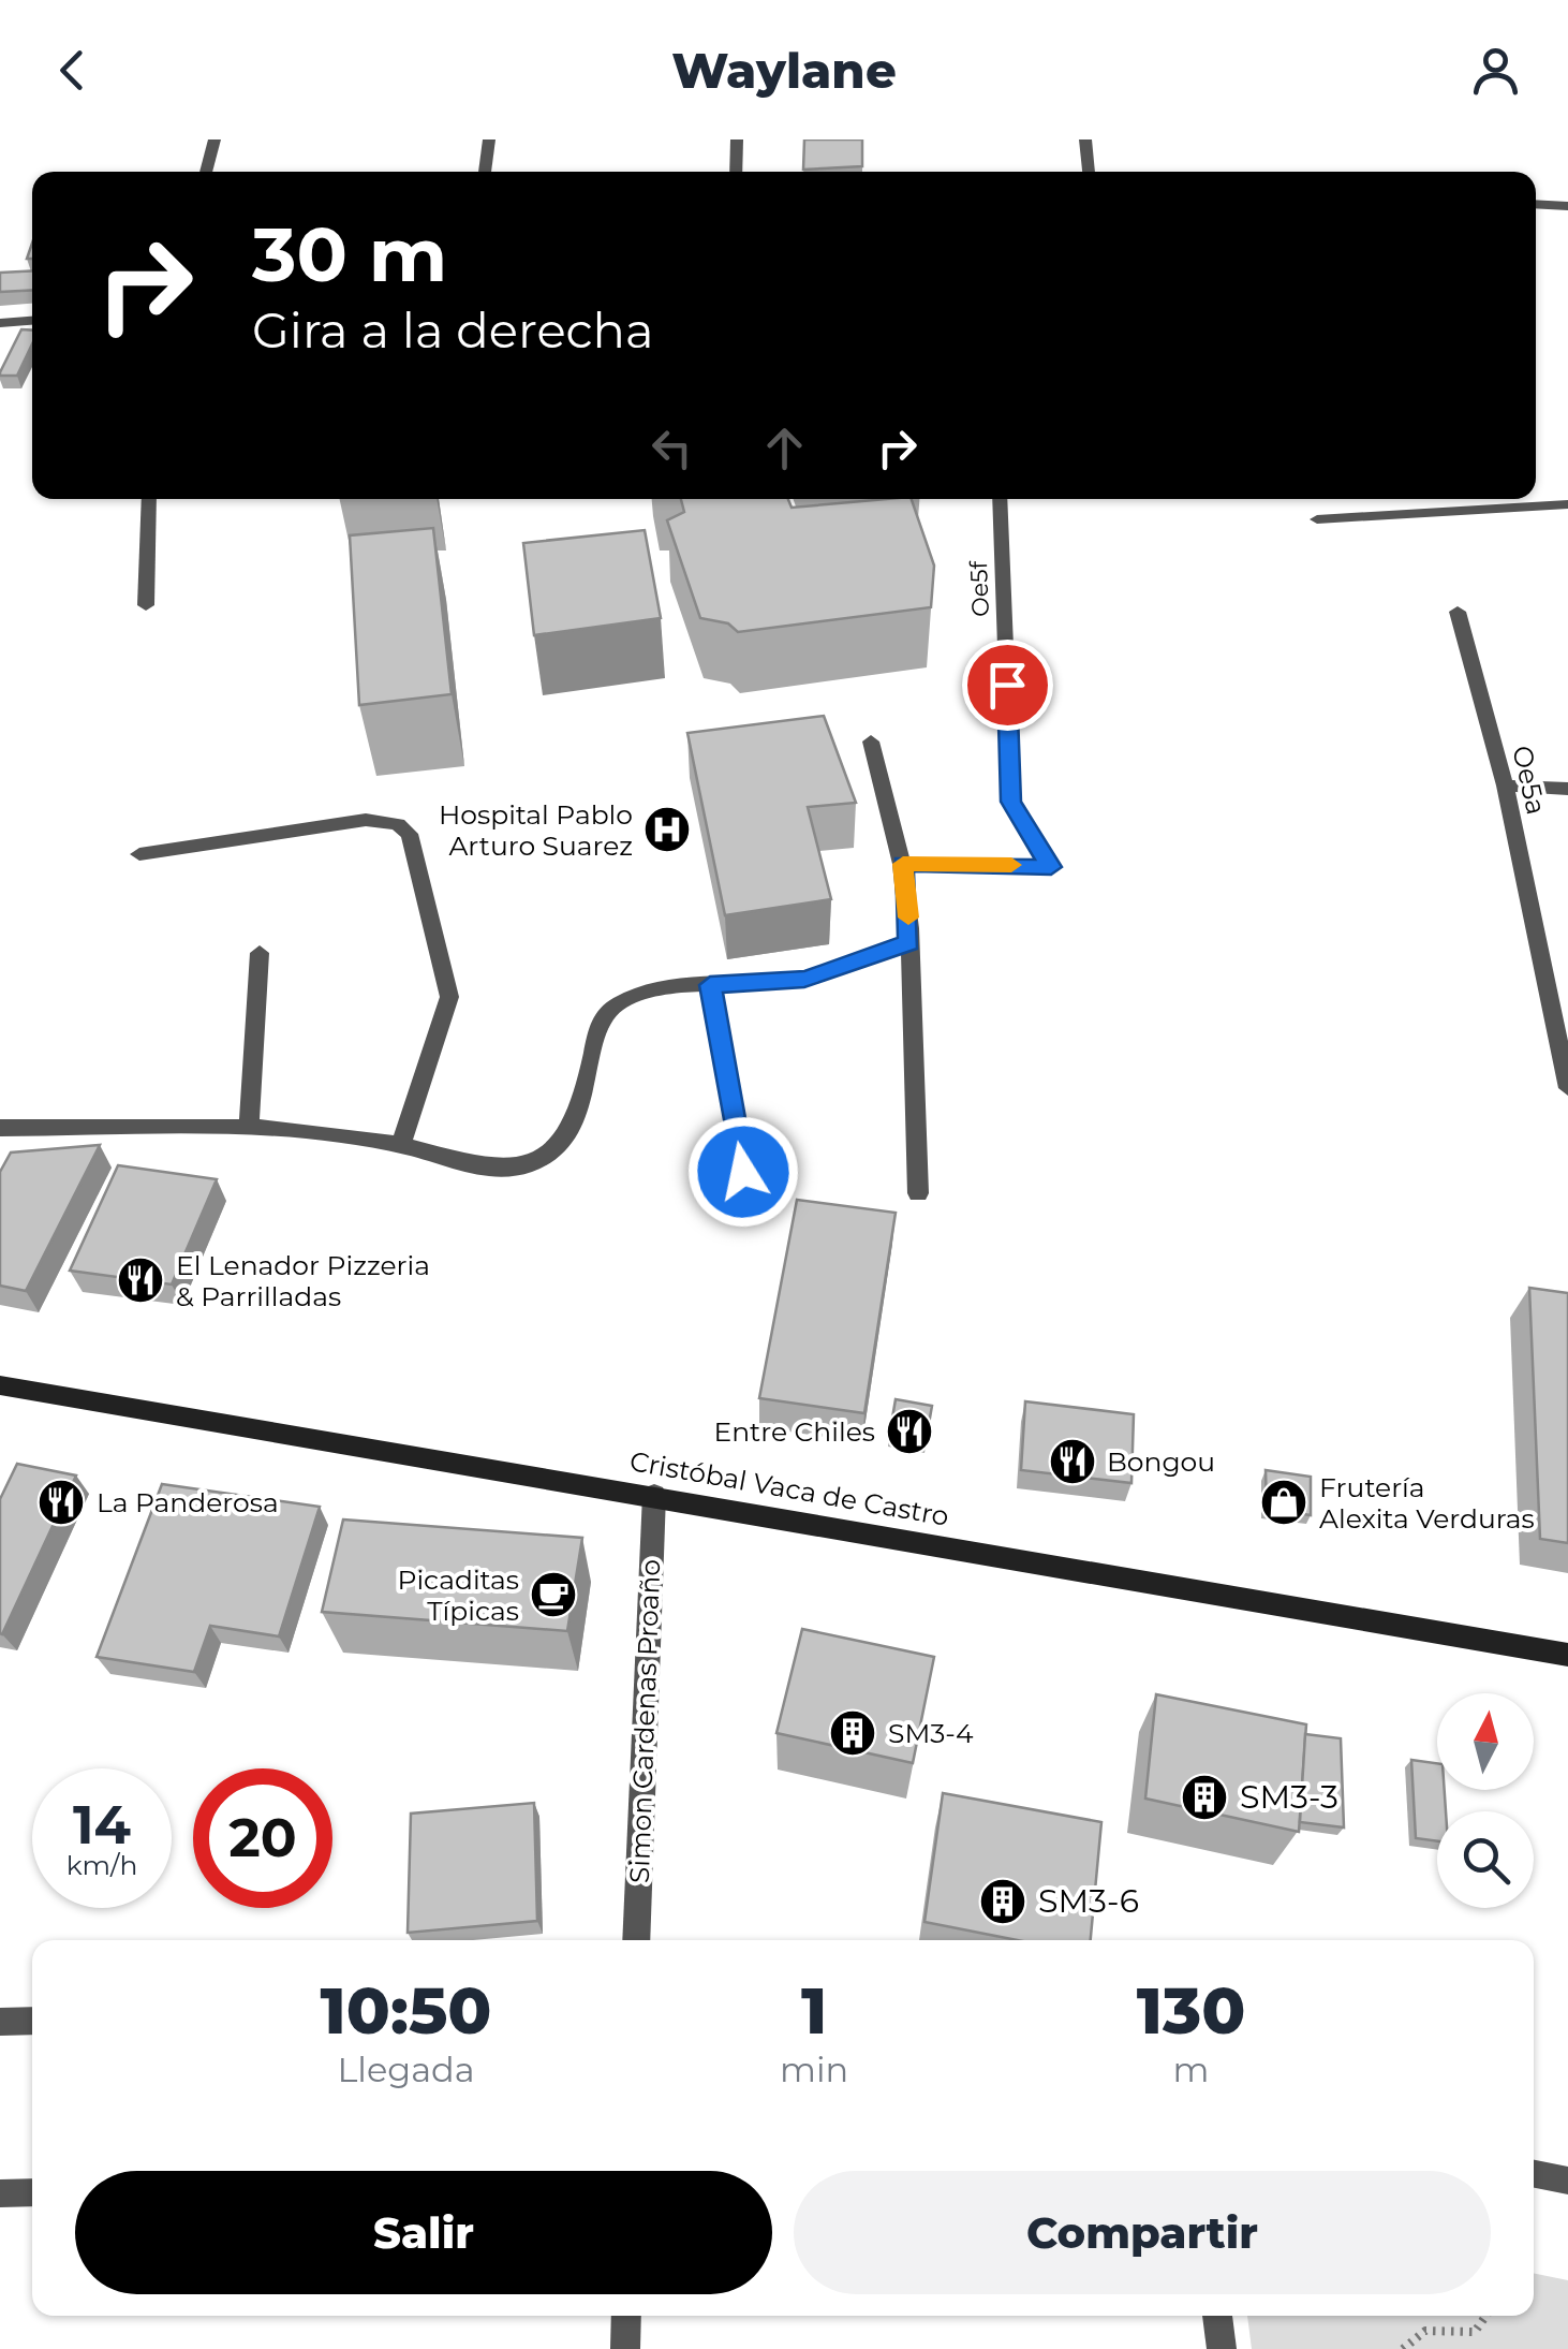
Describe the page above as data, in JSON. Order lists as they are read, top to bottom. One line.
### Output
{"streets":{"main road":["Cristóbal Vaca de Castro"],"street":["Oe5f","Oe5a","Simon Cardenas Proaño"]},"crossings":[["Cristóbal Vaca de Castro","Simon Cardenas Proaño"]],"places":{"hospital":["Hospital Pablo Arturo Suarez"],"restaurant":["El Lenador Pizzeria & Parrilladas","Entre Chiles","Bongou","La Panderosa"],"shop":["Frutería Alexita Verduras"],"cafe":["Picaditas Típicas"],"building":["SM3-4","SM3-3","SM3-6"]},"north":"top","page":{"header":"Waylane","turn":["30 m","Gira a la derecha"],"speed":"14 km/h","limit":"20","eta":["10:50","Llegada","1","min","130","m"],"buttons":["Salir","Compartir"]}}
